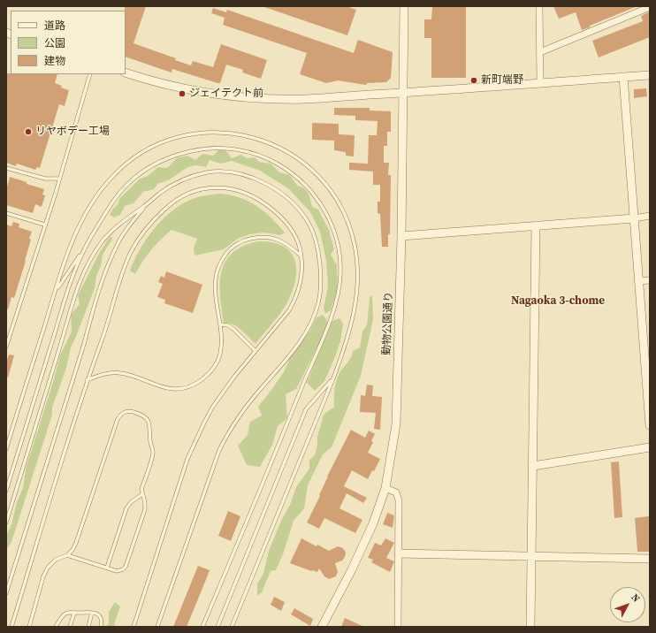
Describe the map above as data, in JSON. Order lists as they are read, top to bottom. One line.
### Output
{"streets":{"street":["動物公園通り"]},"districts":["Nagaoka 3-chome"],"places":["新町端野","ジェイテクト前","リヤボデー工場"],"legend":["道路","公園","建物"],"north":"top right"}
